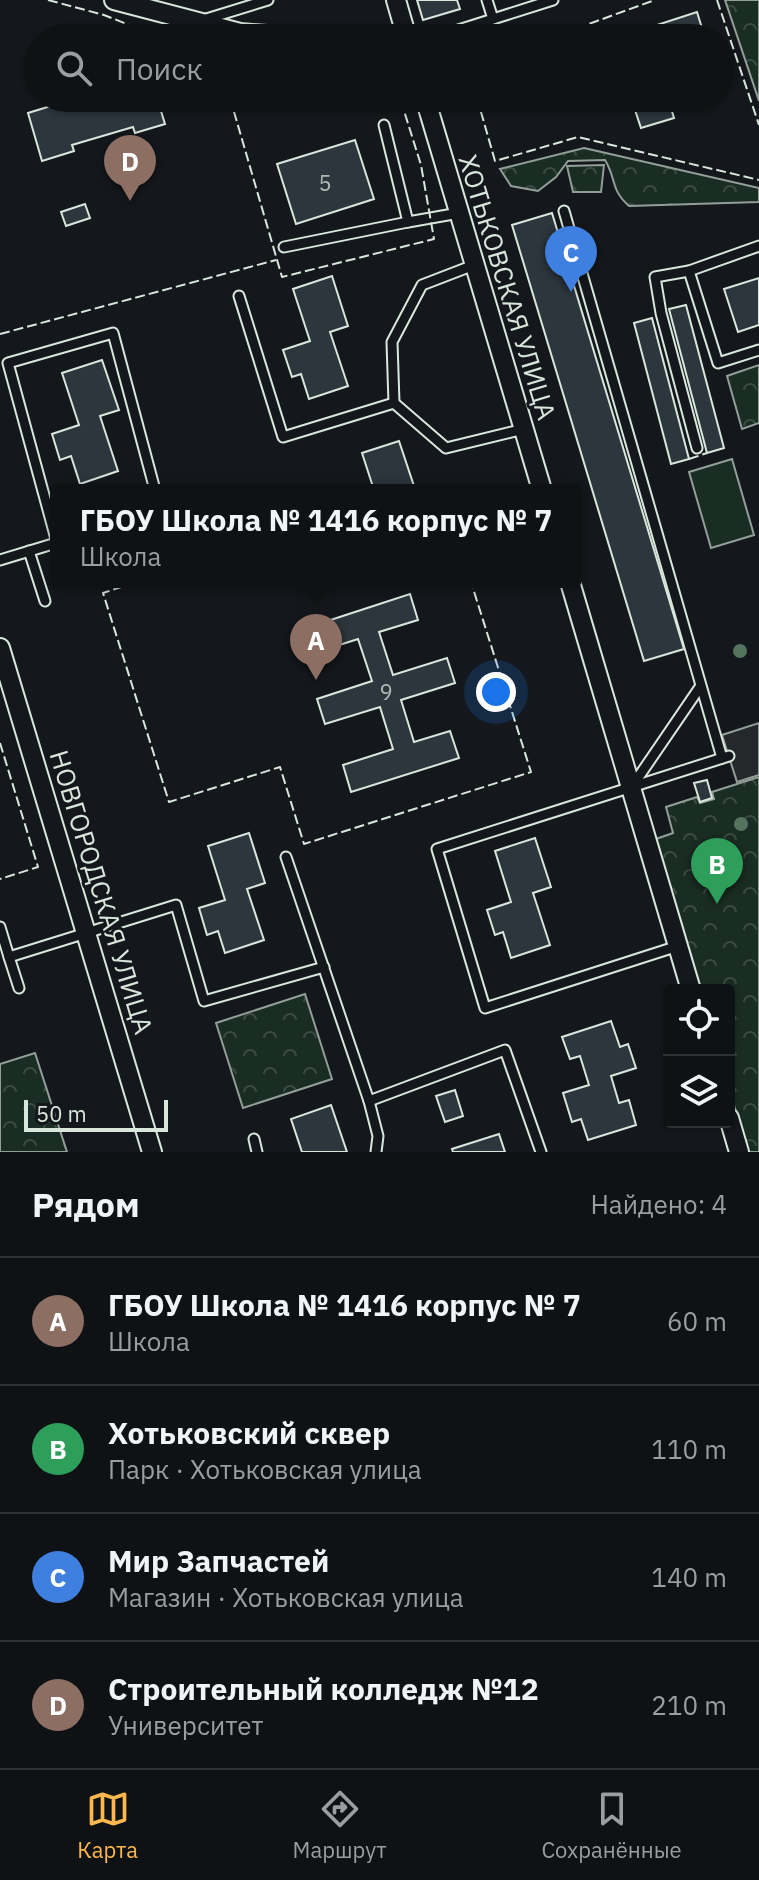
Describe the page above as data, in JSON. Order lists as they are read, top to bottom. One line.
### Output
{"streets":{"street":["ХОТЬКОВСКАЯ УЛИЦА","НОВГОРОДСКАЯ УЛИЦА"]},"house_numbers":["5","9"],"scale_bar":"50 m","page":{"search":"Поиск","pins":["D","C","A","B"],"popup":["ГБОУ Школа № 1416 корпус № 7","Школа"],"scale":"50 m","heading":["Рядом","Найдено: 4"],"list":[{"mark":"A","name":"ГБОУ Школа № 1416 корпус № 7","note":"Школа","value":"60 m"},{"mark":"B","name":"Хотьковский сквер","note":"Парк · Хотьковская улица","value":"110 m"},{"mark":"C","name":"Мир Запчастей","note":"Магазин · Хотьковская улица","value":"140 m"},{"mark":"D","name":"Строительный колледж №12","note":"Университет","value":"210 m"}],"nav":["Карта","Маршрут","Сохранённые"]}}
